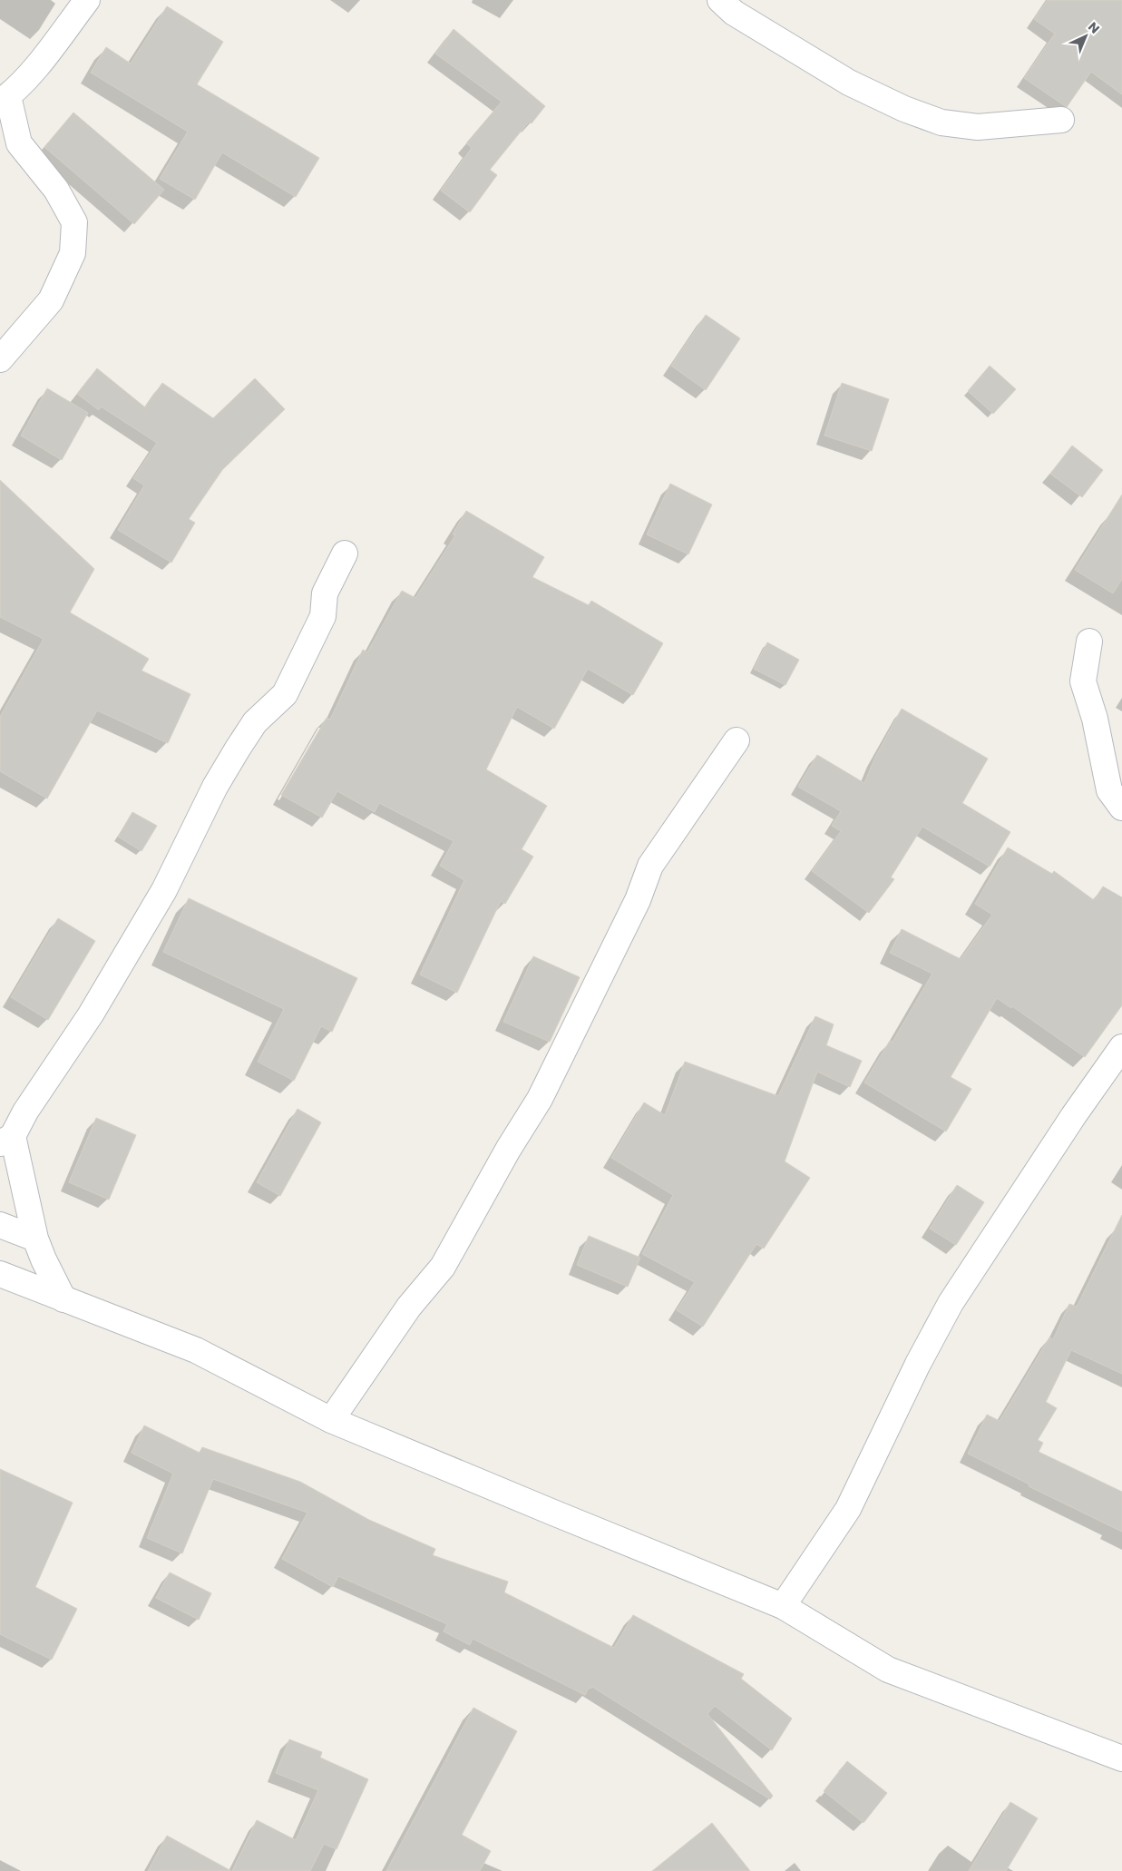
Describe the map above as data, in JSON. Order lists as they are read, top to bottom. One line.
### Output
{"north":"top right"}
